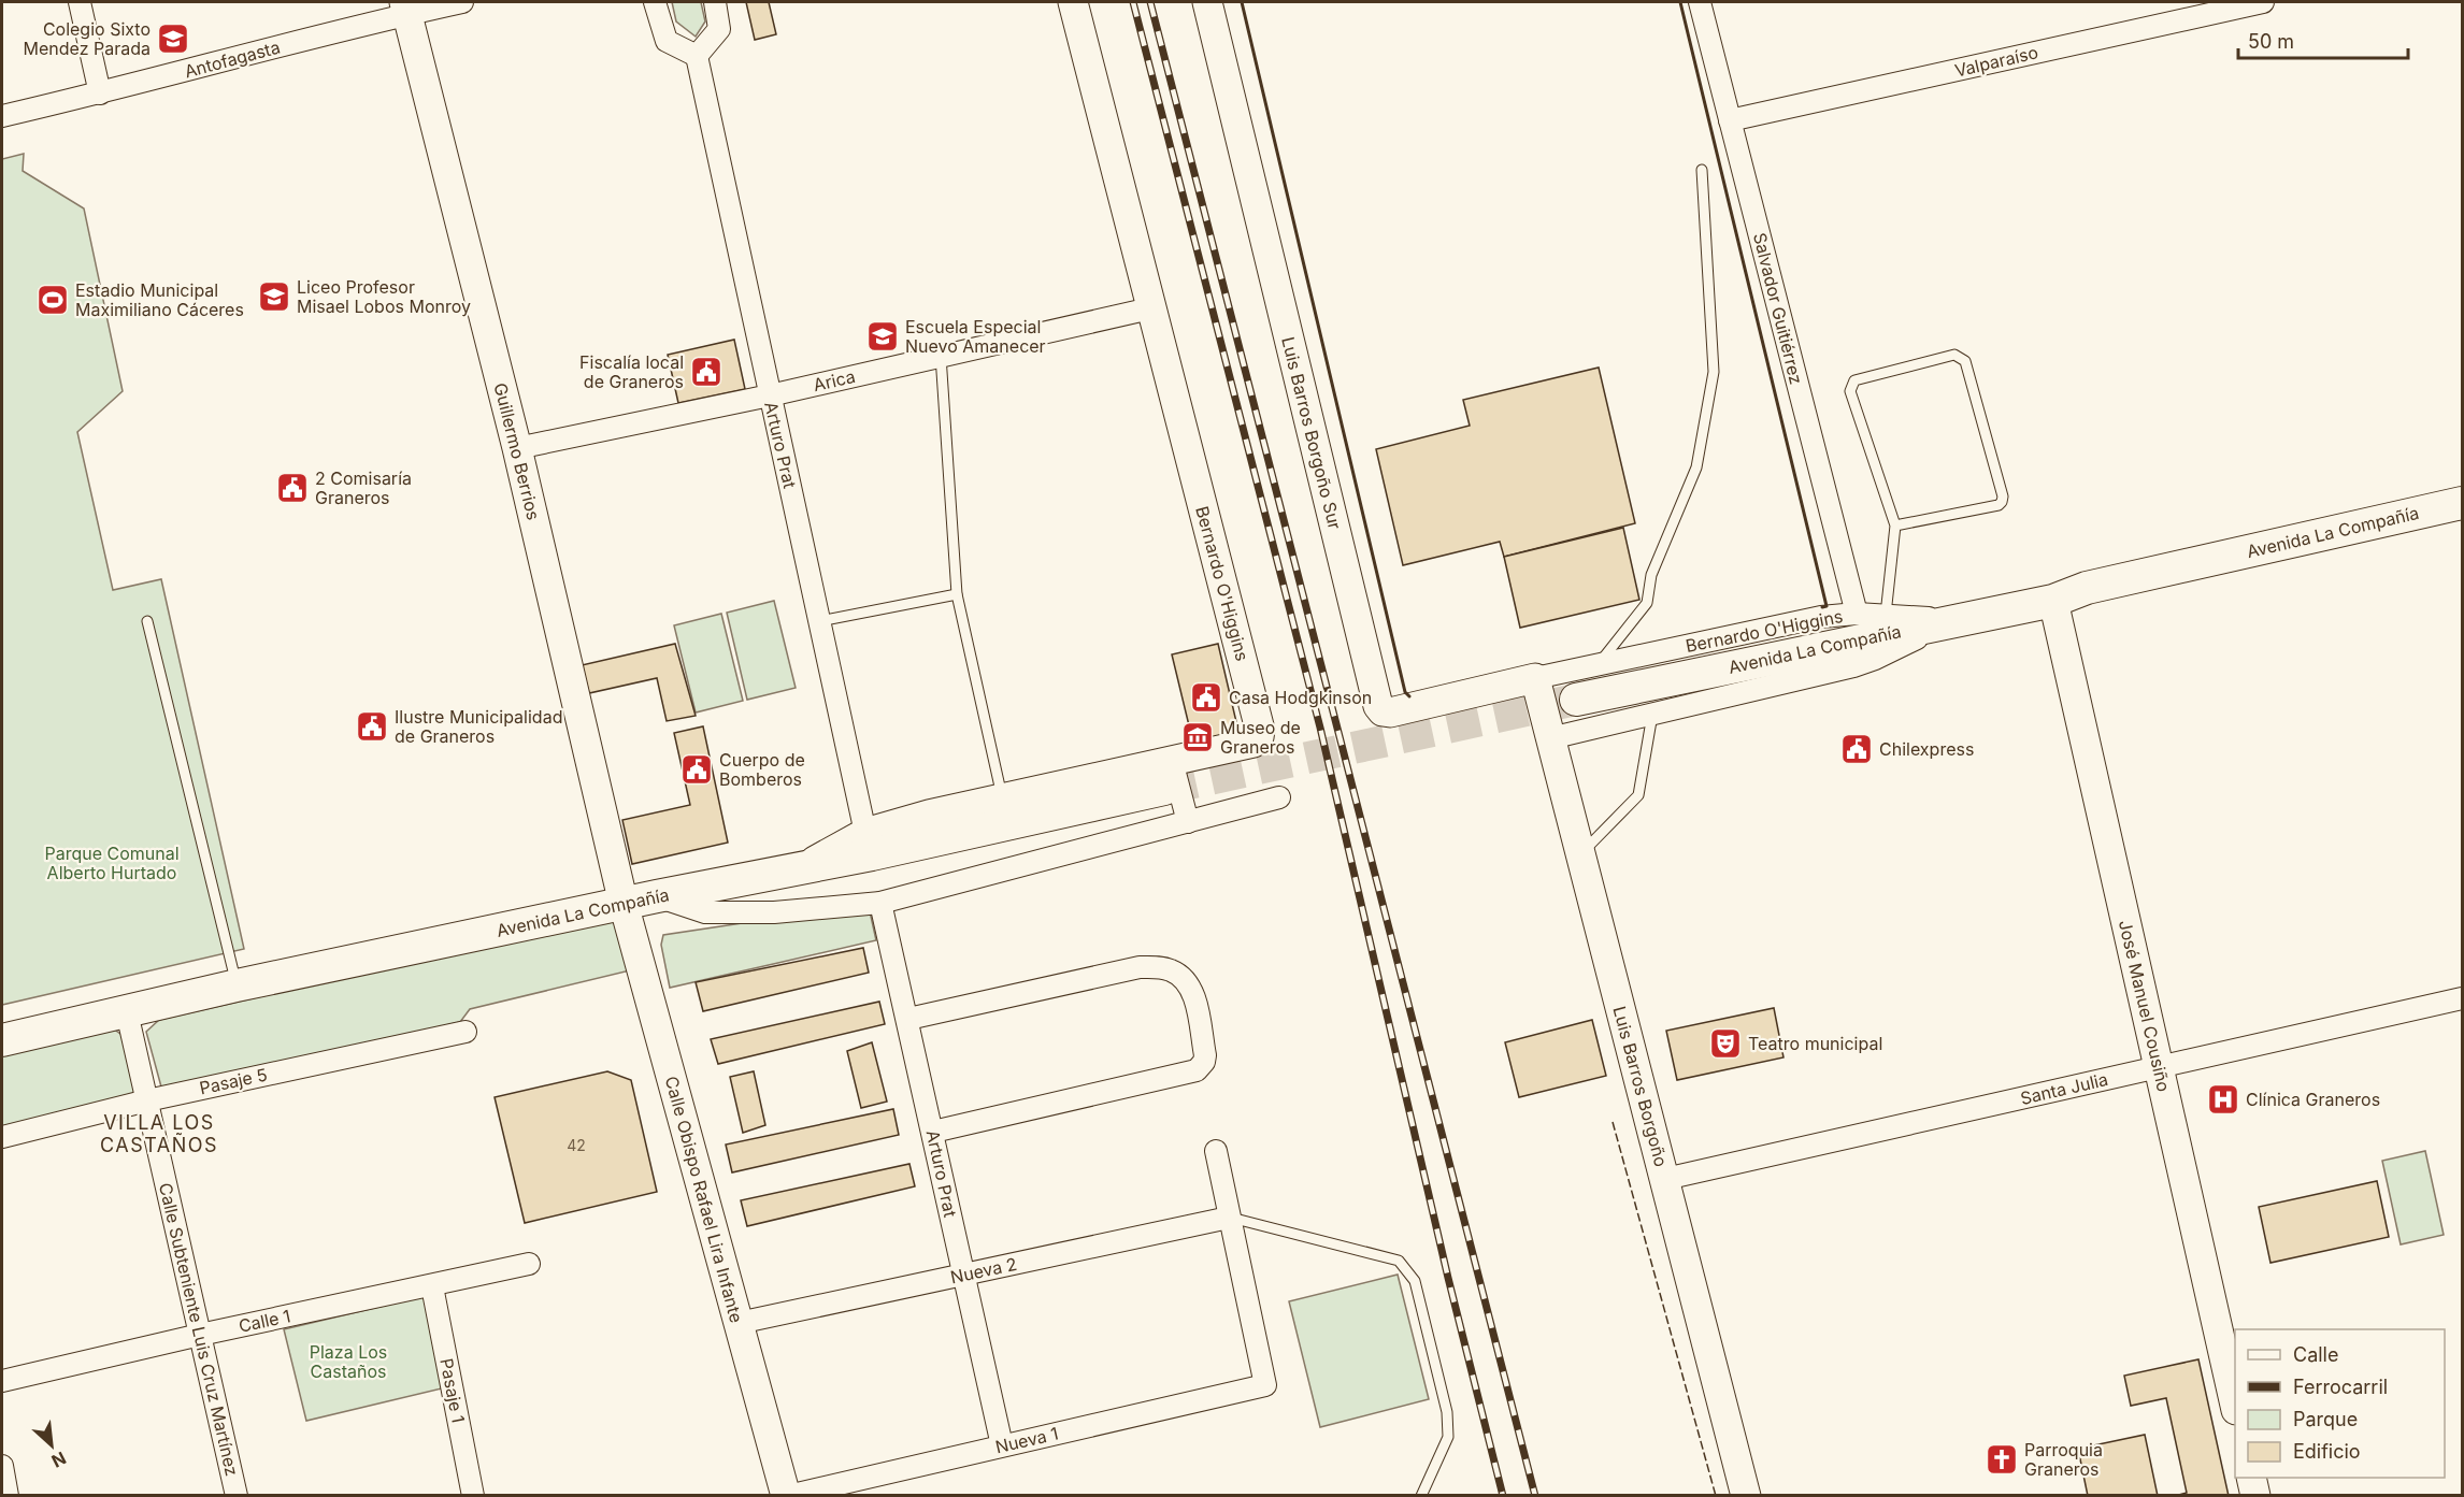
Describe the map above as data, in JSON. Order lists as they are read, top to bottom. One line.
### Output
{"streets":{"main road":["Avenida La Compañía"],"street":["Antofagasta","Valparaíso","Salvador Guitiérrez","Arica","Luis Barros Borgoño Sur","Arturo Prat","Guillermo Berrios","Bernardo O'Higgins","José Manuel Cousiño","Pasaje 5","Luis Barros Borgoño","Santa Julia","Calle Obispo Rafael Lira Infante","Nueva 2","Calle 1","Calle Subteniente Luis Cruz Martínez","Pasaje 1","Nueva 1"]},"crossings":[["Antofagasta","Guillermo Berrios"],["Valparaíso","Salvador Guitiérrez"],["Salvador Guitiérrez","Bernardo O'Higgins"],["Arica","Arturo Prat"],["Arica","Guillermo Berrios"],["Arica","Bernardo O'Higgins"],["Luis Barros Borgoño Sur","Bernardo O'Higgins"],["Luis Barros Borgoño Sur","Luis Barros Borgoño"],["Arturo Prat","Bernardo O'Higgins"],["Arturo Prat","Nueva 2"],["Arturo Prat","Nueva 1"],["Guillermo Berrios","Avenida La Compañía"],["Guillermo Berrios","Calle Obispo Rafael Lira Infante"],["Avenida La Compañía","Bernardo O'Higgins"],["Avenida La Compañía","José Manuel Cousiño"],["Avenida La Compañía","Calle Obispo Rafael Lira Infante"],["Avenida La Compañía","Calle Subteniente Luis Cruz Martínez"],["Bernardo O'Higgins","Luis Barros Borgoño"],["José Manuel Cousiño","Santa Julia"],["Pasaje 5","Calle Subteniente Luis Cruz Martínez"],["Luis Barros Borgoño","Santa Julia"],["Calle Obispo Rafael Lira Infante","Nueva 2"],["Calle Obispo Rafael Lira Infante","Nueva 1"],["Nueva 2","Nueva 1"],["Calle 1","Calle Subteniente Luis Cruz Martínez"],["Calle 1","Pasaje 1"]],"districts":["VILLA LOS CASTAÑOS"],"parks":["Parque Comunal Alberto Hurtado","Plaza Los Castaños"],"places":{"school or university":["Colegio Sixto Mendez Parada","Liceo Profesor Misael Lobos Monroy","Escuela Especial Nuevo Amanecer"],"sports":["Estadio Municipal Maximiliano Cáceres"],"public building":["Fiscalía local de Graneros","2 Comisaría Graneros","Casa Hodgkinson","Ilustre Municipalidad de Graneros","Chilexpress","Cuerpo de Bomberos"],"museum":["Museo de Graneros"],"theatre":["Teatro municipal"],"hospital":["Clínica Graneros"],"church":["Parroquia Graneros"]},"house_numbers":["42"],"legend":["Calle","Ferrocarril","Parque","Edificio"],"scale_bar":"50 m","north":"bottom right"}
